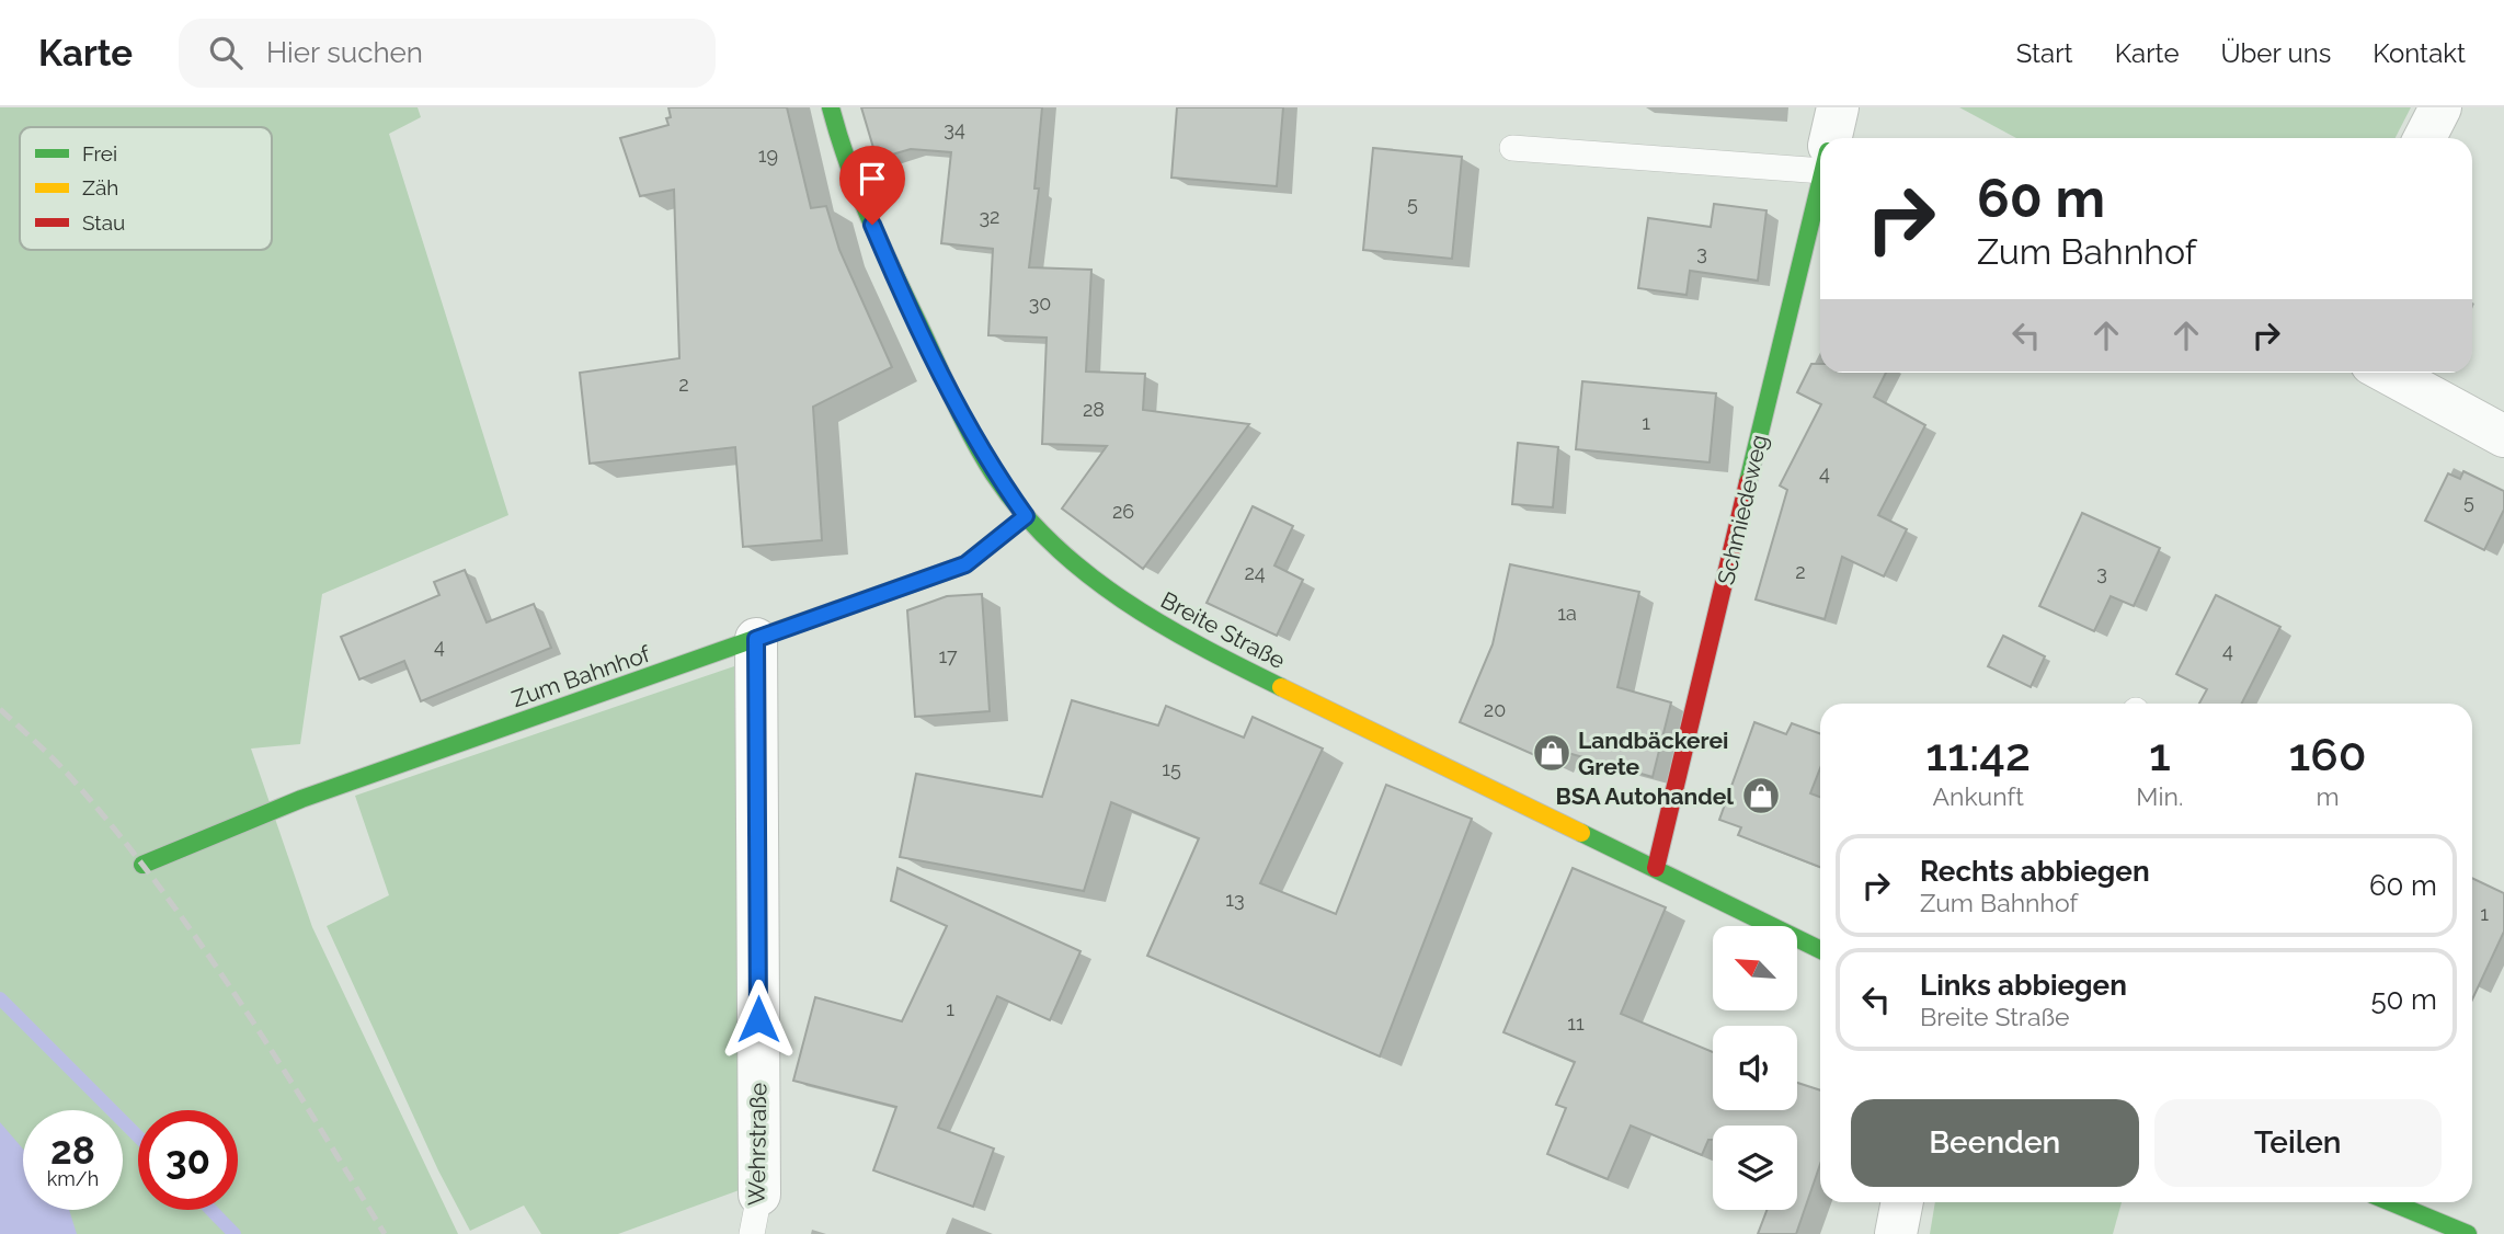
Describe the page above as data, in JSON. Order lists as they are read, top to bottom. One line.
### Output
{"streets":{"street":["Schmiedeweg","Breite Straße","Zum Bahnhof","Wehrstraße"]},"crossings":[["Schmiedeweg","Breite Straße"],["Breite Straße","Zum Bahnhof"],["Zum Bahnhof","Wehrstraße"]],"places":{"shop":["Landbäckerei Grete","BSA Autohandel"]},"house_numbers":["34","19","5","32","3","30","2","28","1","4","5","26","2","24","3","1a","4","4","17","20","15","13","1","1","11"],"legend":["Frei","Zäh","Stau"],"north":"top left","page":{"header":"Karte","search":"Hier suchen","nav":["Start","Karte","Über uns","Kontakt"],"turn":["60 m","Zum Bahnhof"],"eta":["11:42","Ankunft","1","Min.","160","m"],"list":[{"name":"Rechts abbiegen","note":"Zum Bahnhof","value":"60 m"},{"name":"Links abbiegen","note":"Breite Straße","value":"50 m"}],"buttons":["Beenden","Teilen"],"speed":"28 km/h","limit":"30"}}
